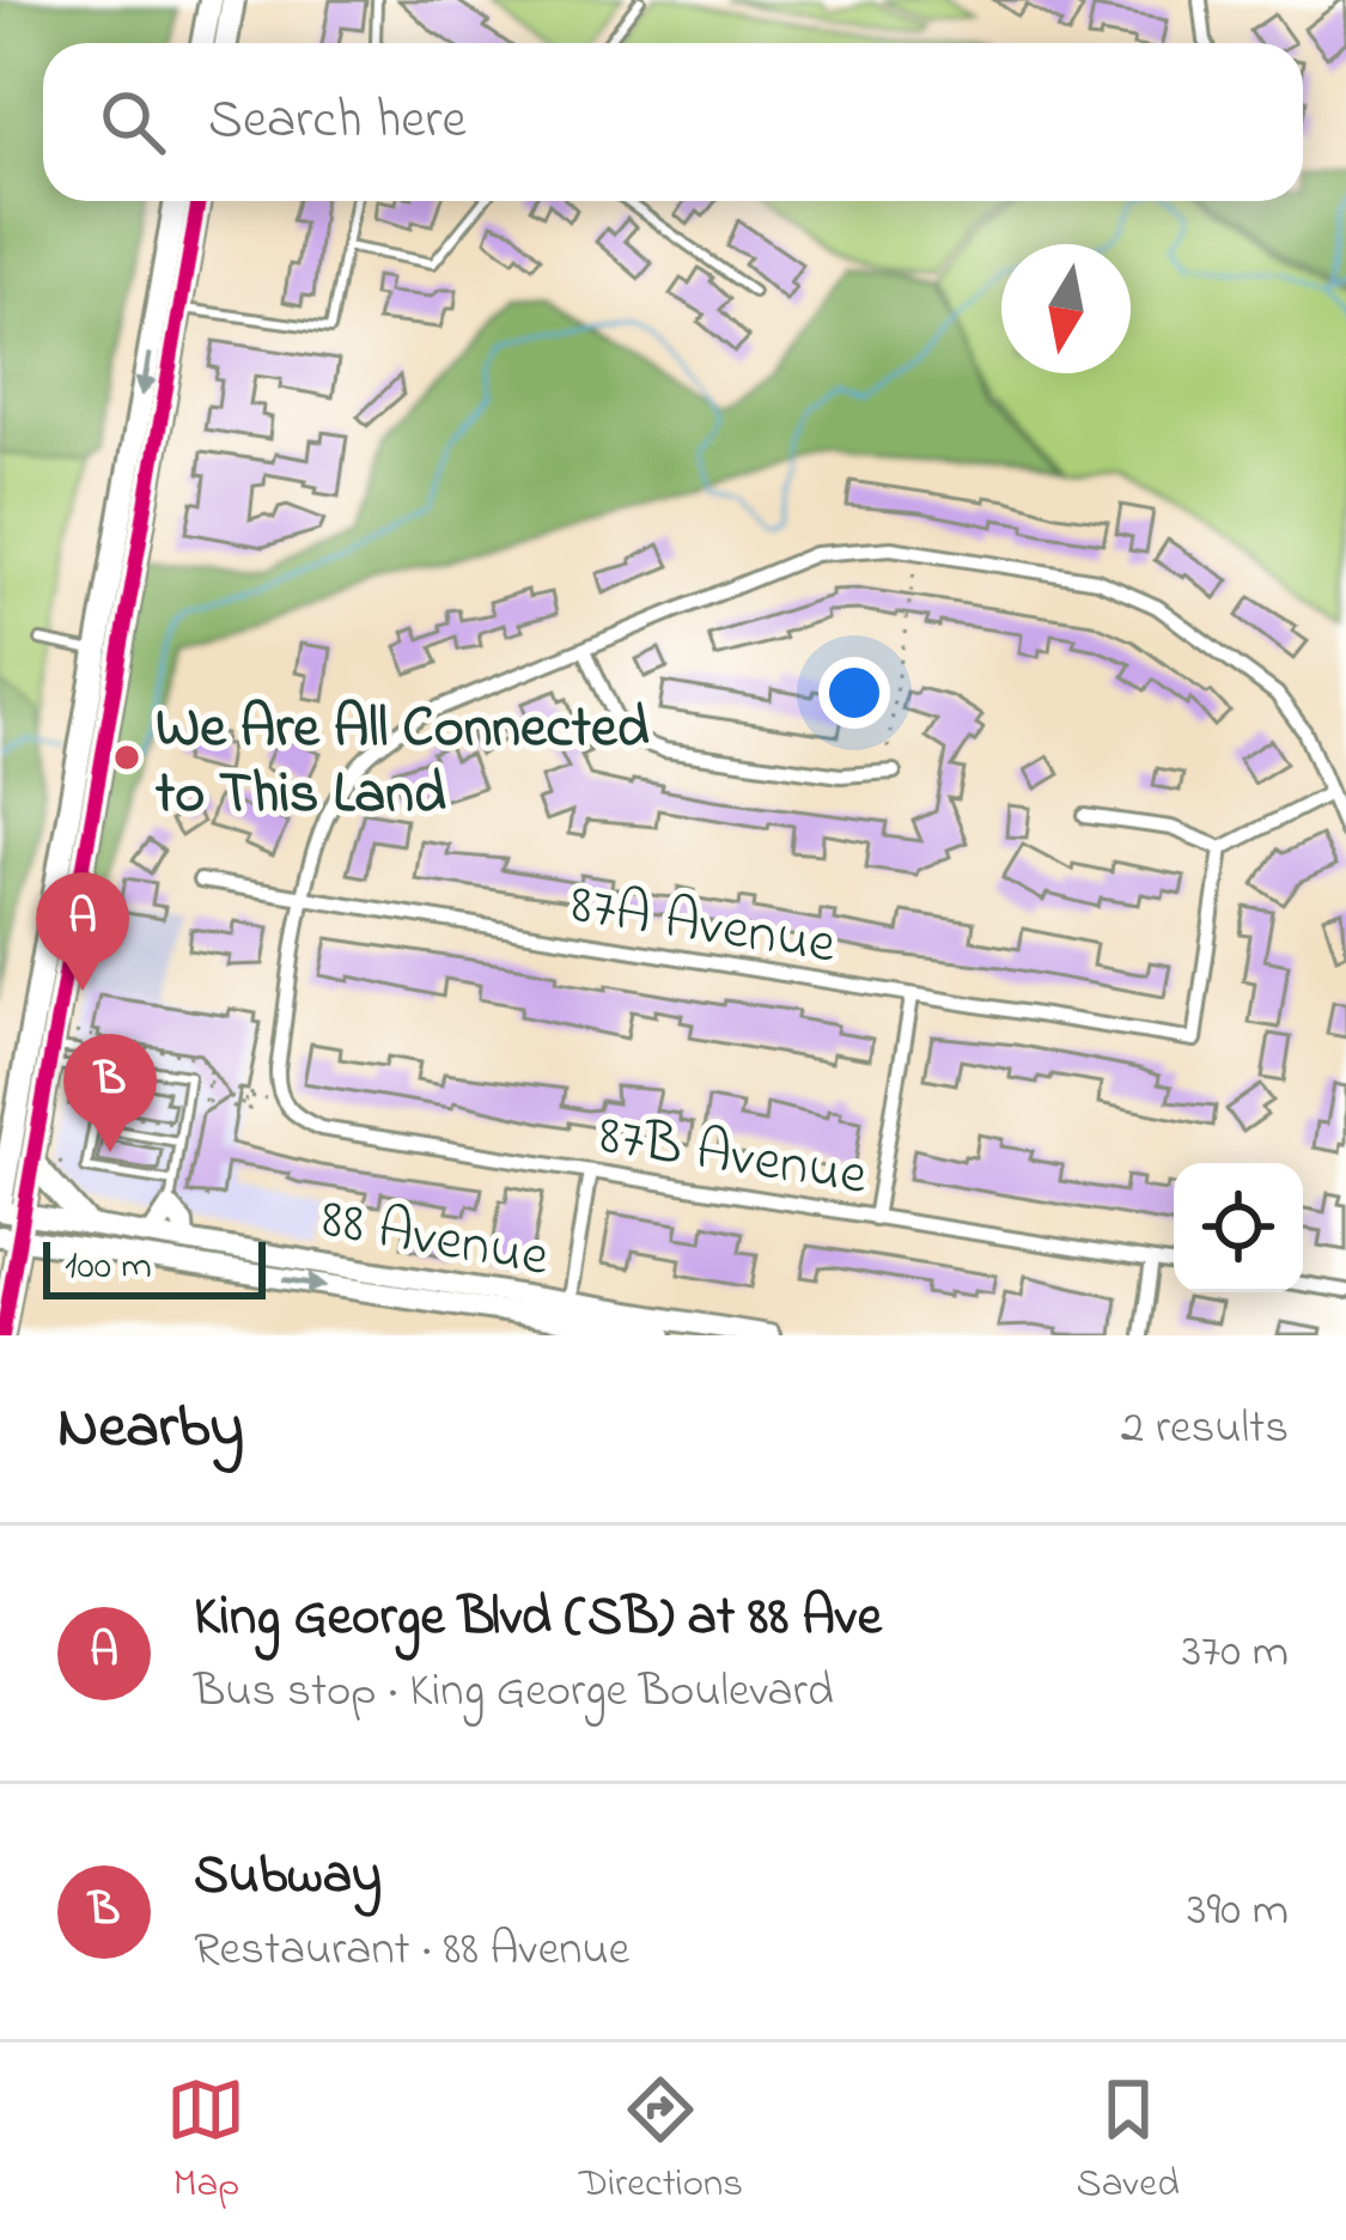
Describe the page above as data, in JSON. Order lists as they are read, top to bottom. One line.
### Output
{"streets":{"main road":["88 Avenue"],"street":["87A Avenue","87B Avenue"]},"places":["We Are All Connected to This Land"],"scale_bar":"100 m","north":"bottom","page":{"search":"Search here","pins":["A","B"],"scale":"100 m","heading":["Nearby","2 results"],"list":[{"mark":"A","name":"King George Blvd (SB) at 88 Ave","note":"Bus stop · King George Boulevard","value":"370 m"},{"mark":"B","name":"Subway","note":"Restaurant · 88 Avenue","value":"390 m"}],"nav":["Map","Directions","Saved"]}}
